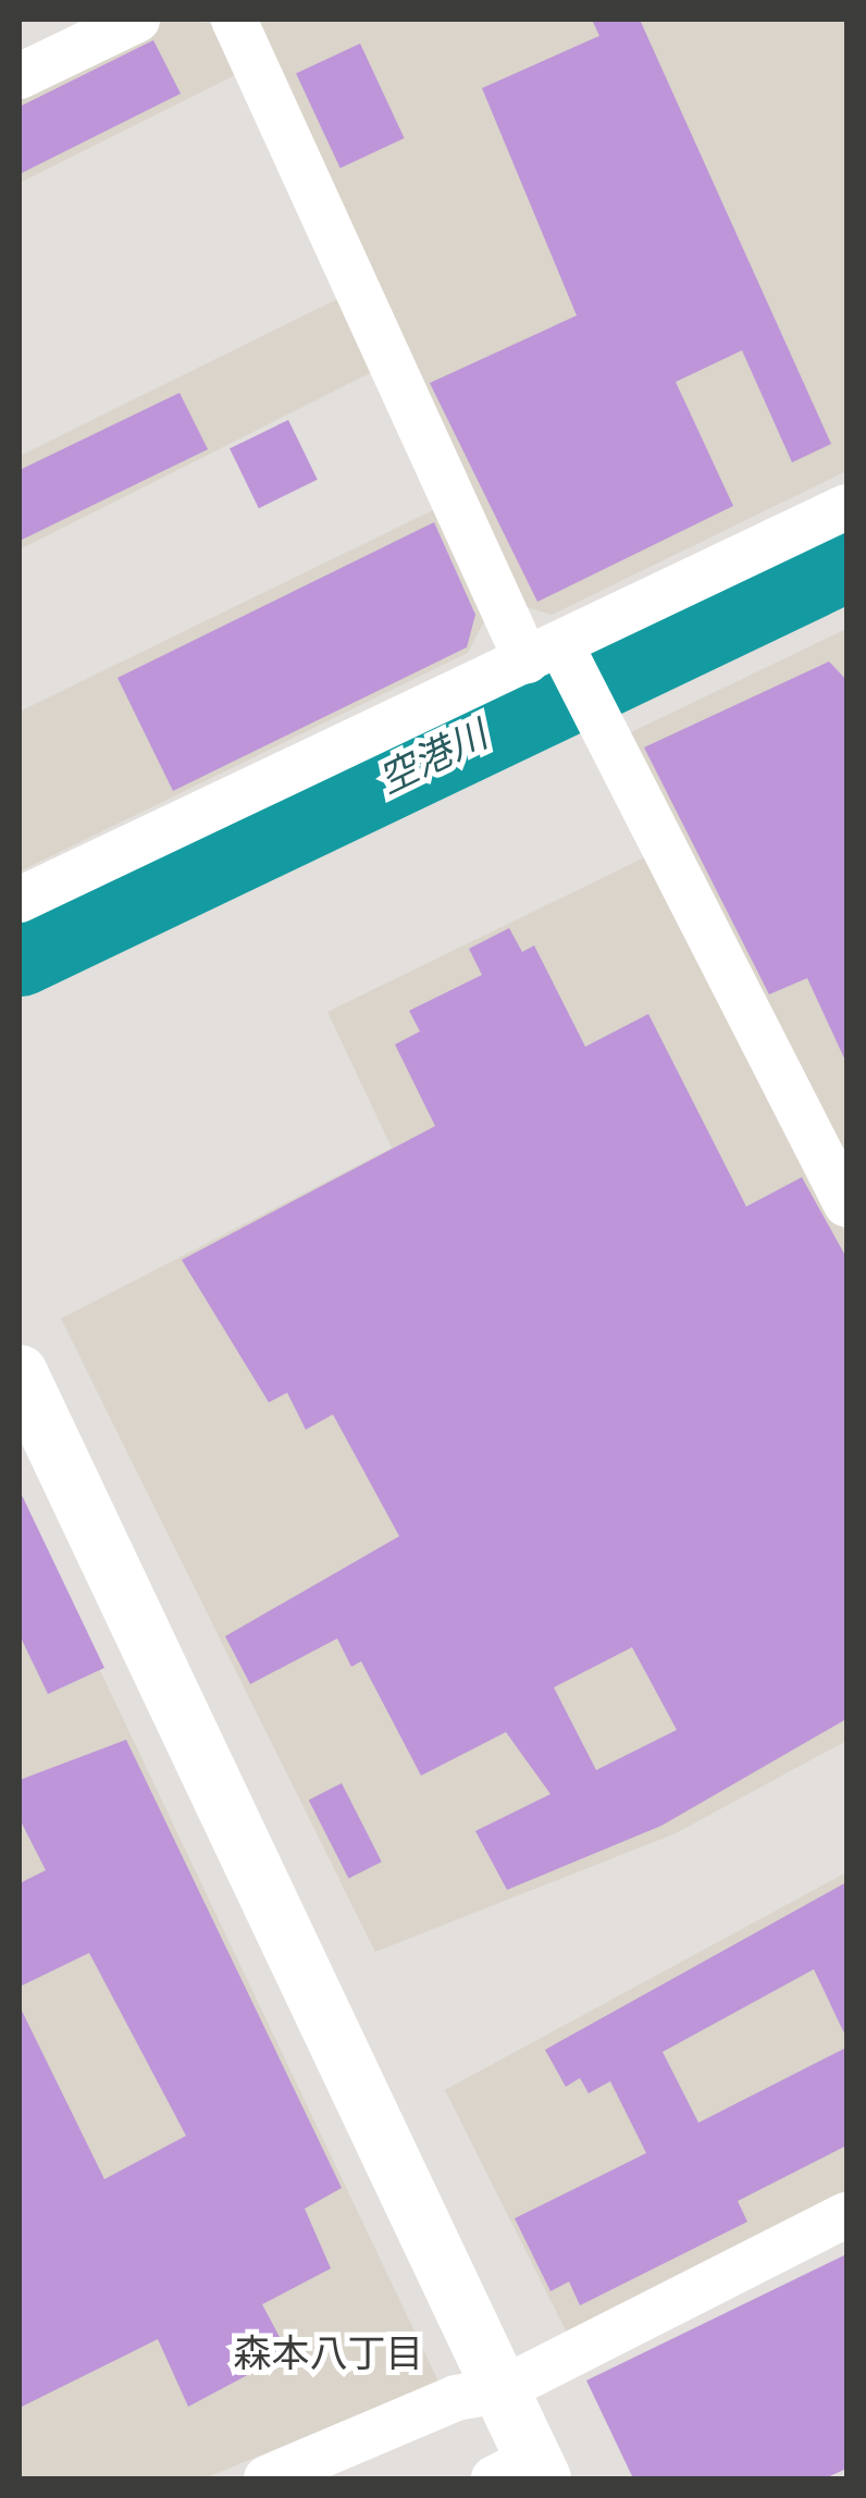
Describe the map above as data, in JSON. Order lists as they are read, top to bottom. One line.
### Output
{"districts":["森本八丁目"],"water":["空港川"]}
